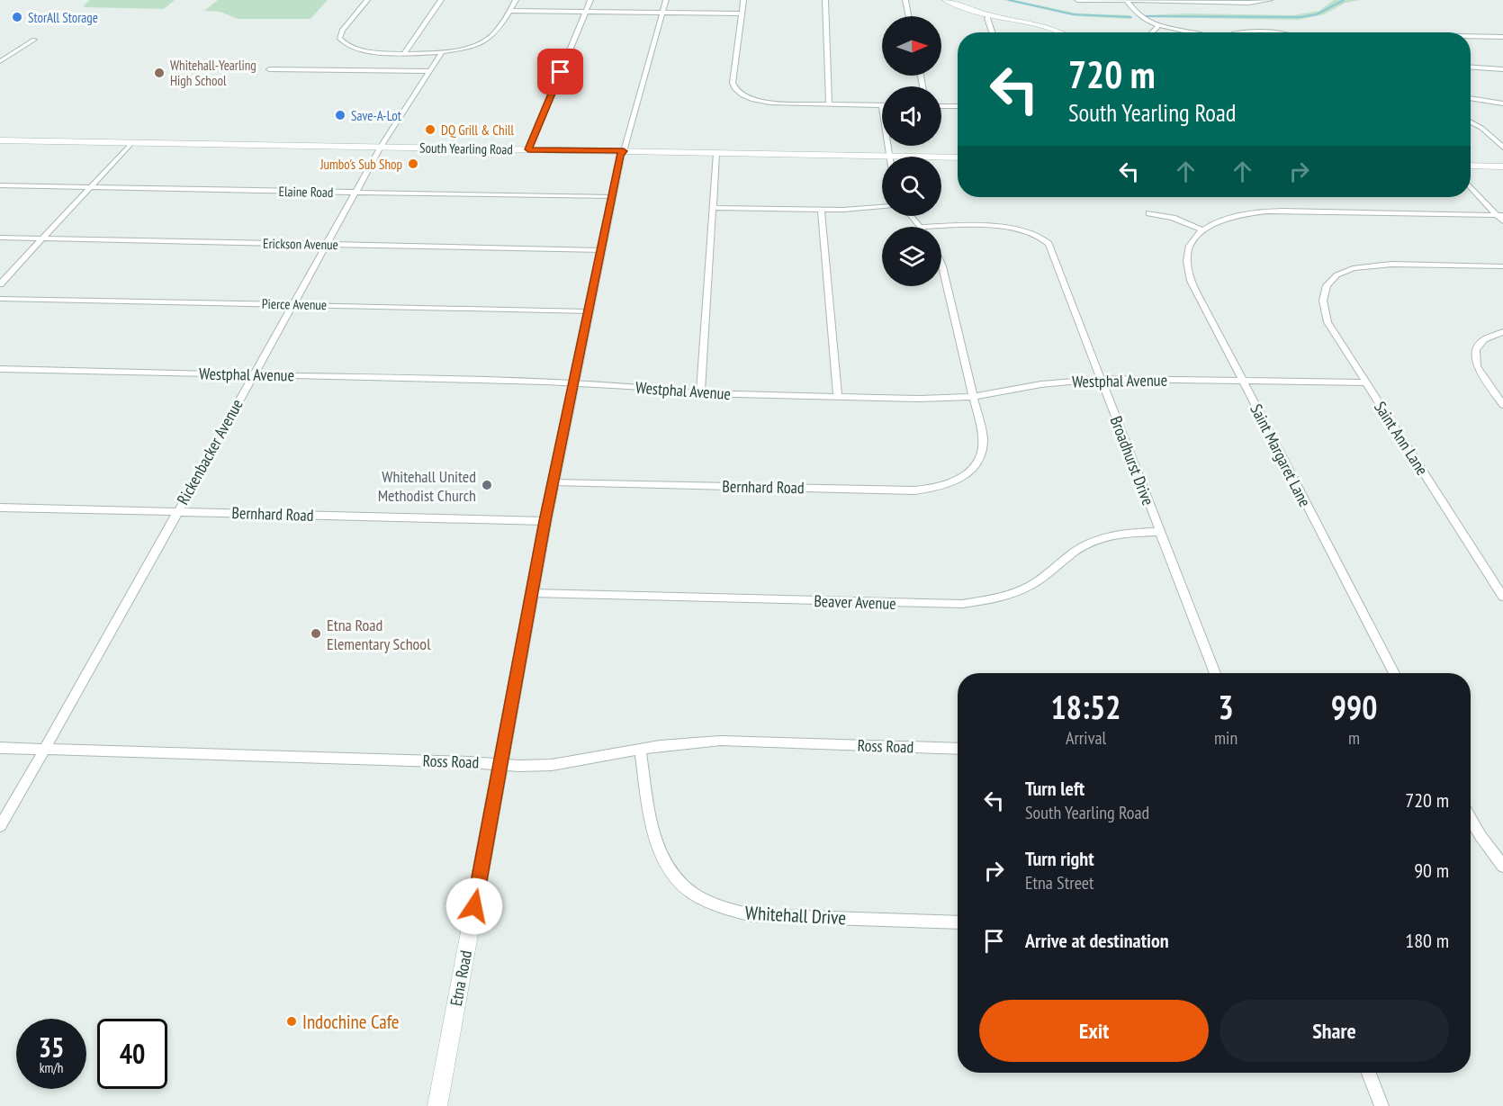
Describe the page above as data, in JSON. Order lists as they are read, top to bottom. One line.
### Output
{"streets":{"street":["South Yearling Road","Elaine Road","Erickson Avenue","Pierce Avenue","Westphal Avenue","Saint Ann Lane","Rickenbacker Avenue","Saint Margaret Lane","Broadhurst Drive","Bernhard Road","Beaver Avenue","Ross Road","Whitehall Drive","Etna Road"]},"crossings":[["South Yearling Road","Rickenbacker Avenue"],["South Yearling Road","Etna Road"],["Elaine Road","Rickenbacker Avenue"],["Elaine Road","Etna Road"],["Erickson Avenue","Rickenbacker Avenue"],["Erickson Avenue","Etna Road"],["Pierce Avenue","Rickenbacker Avenue"],["Pierce Avenue","Etna Road"],["Westphal Avenue","Saint Ann Lane"],["Westphal Avenue","Rickenbacker Avenue"],["Westphal Avenue","Saint Margaret Lane"],["Westphal Avenue","Broadhurst Drive"],["Westphal Avenue","Bernhard Road"],["Westphal Avenue","Etna Road"],["Rickenbacker Avenue","Bernhard Road"],["Rickenbacker Avenue","Ross Road"],["Broadhurst Drive","Beaver Avenue"],["Bernhard Road","Etna Road"],["Beaver Avenue","Etna Road"],["Ross Road","Whitehall Drive"],["Ross Road","Etna Road"]],"places":["StorAll Storage","Whitehall-Yearling High School","Save-A-Lot","DQ Grill & Chill","Jumbo's Sub Shop","Whitehall United Methodist Church","Etna Road Elementary School","Indochine Cafe"],"north":"right","page":{"turn":["720 m","South Yearling Road"],"eta":["18:52","Arrival","3","min","990","m"],"list":[{"name":"Turn left","note":"South Yearling Road","value":"720 m"},{"name":"Turn right","note":"Etna Street","value":"90 m"},{"name":"Arrive at destination","value":"180 m"}],"buttons":["Exit","Share"],"speed":"35 km/h","limit":"40"}}
